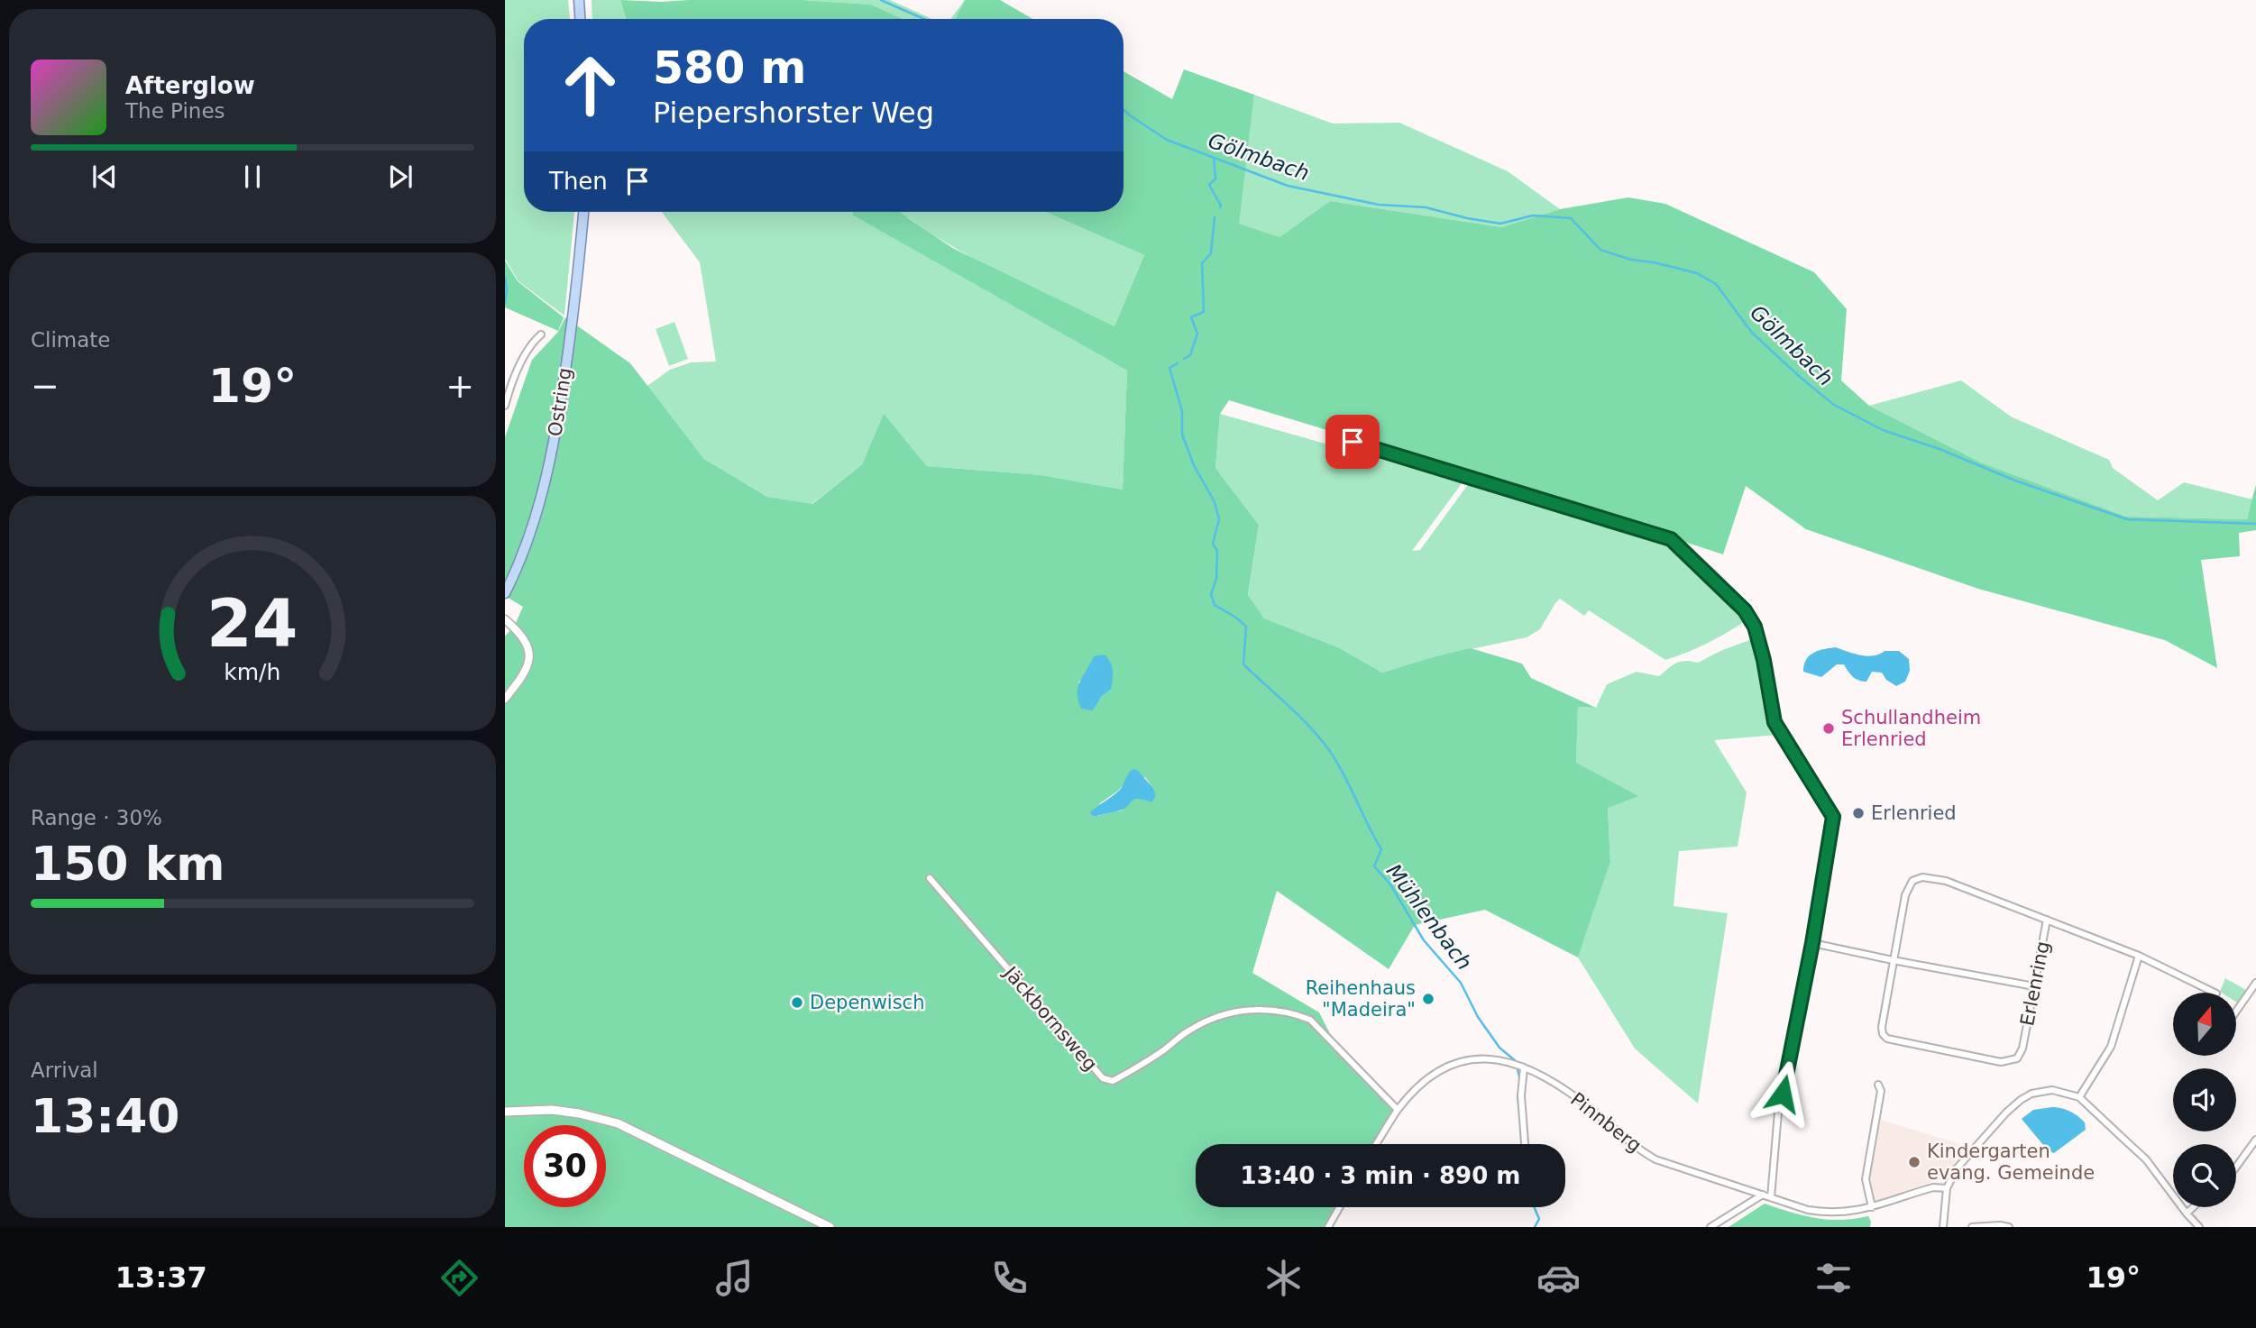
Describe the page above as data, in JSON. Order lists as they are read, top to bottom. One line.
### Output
{"streets":{"main road":["Ostring"],"street":["Erlenring","Jäckbornsweg","Pinnberg"]},"crossings":[["Jäckbornsweg","Pinnberg"]],"water":["Gölmbach","Mühlenbach"],"places":["Schullandheim Erlenried","Erlenried","Reihenhaus \"Madeira\"","Depenwisch","Kindergarten evang. Gemeinde"],"north":"top","page":{"turn":["580 m","Piepershorster Weg"],"song":["Afterglow","The Pines"],"then":"Then","tile":["Climate",["Range · 30%","150 km"],["Arrival","13:40"]],"heat":["−","19°","+"],"limit":"30","trip":"13:40 · 3 min · 890 m","tabs":["13:37","19°"],"gauge":["24","km/h"]}}
